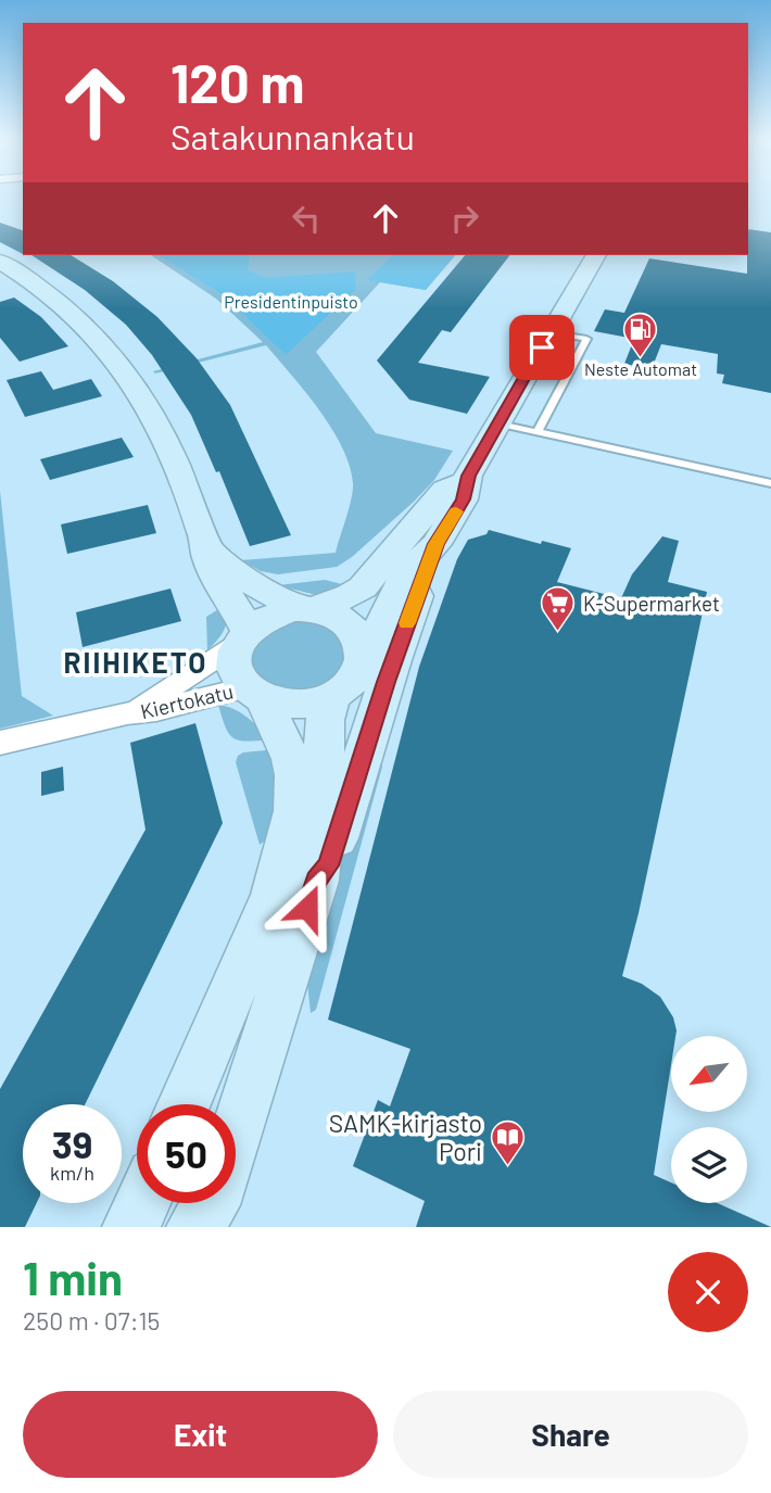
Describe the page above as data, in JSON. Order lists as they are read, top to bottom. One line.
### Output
{"streets":{"street":["Kiertokatu"]},"districts":["RIIHIKETO"],"parks":["Presidentinpuisto"],"places":{"fuel station":["Neste Automat"],"supermarket":["K-Supermarket"],"library":["SAMK-kirjasto Pori"]},"north":"bottom left","page":{"turn":["120 m","Satakunnankatu"],"speed":"39 km/h","limit":"50","heading":["1 min","250 m · 07:15"],"buttons":["Exit","Share"]}}
